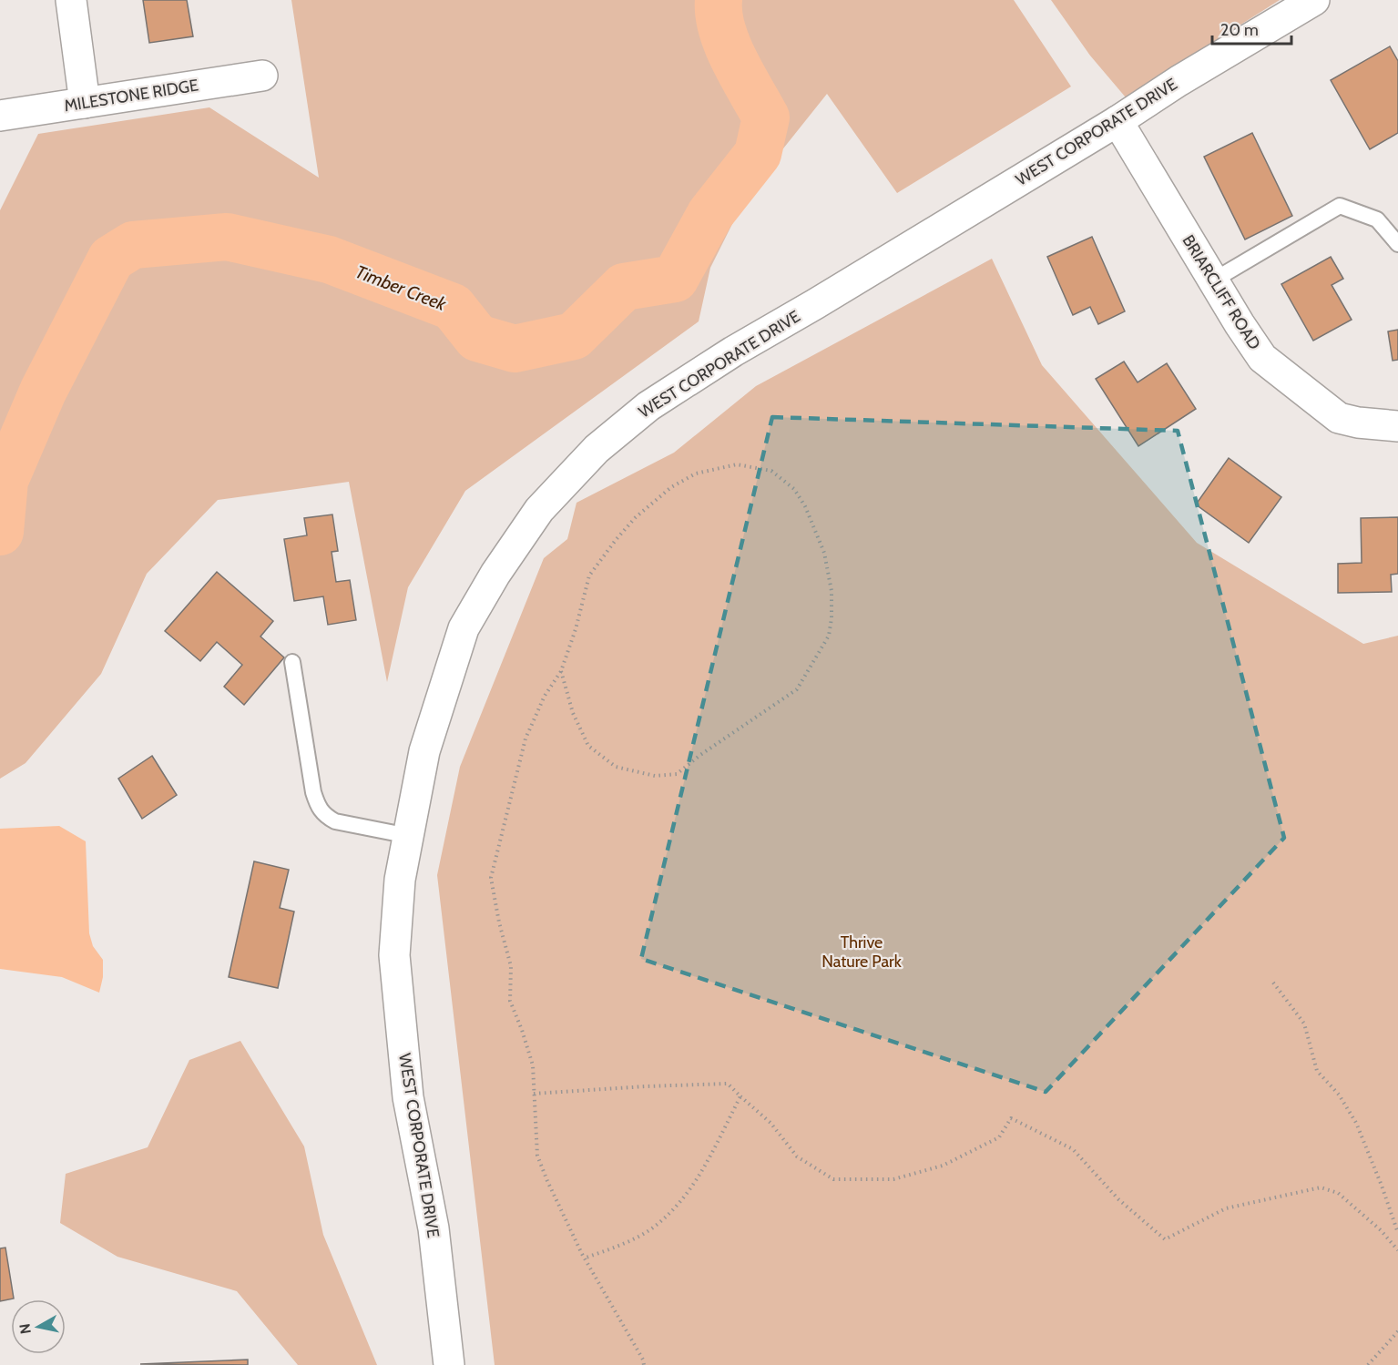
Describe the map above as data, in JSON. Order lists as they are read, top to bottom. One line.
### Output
{"streets":{"street":["MILESTONE RIDGE","WEST CORPORATE DRIVE","BRIARCLIFF ROAD"]},"crossings":[["WEST CORPORATE DRIVE","BRIARCLIFF ROAD"]],"water":["Timber Creek"],"parks":["Thrive Nature Park"],"scale_bar":"20 m","north":"left"}
